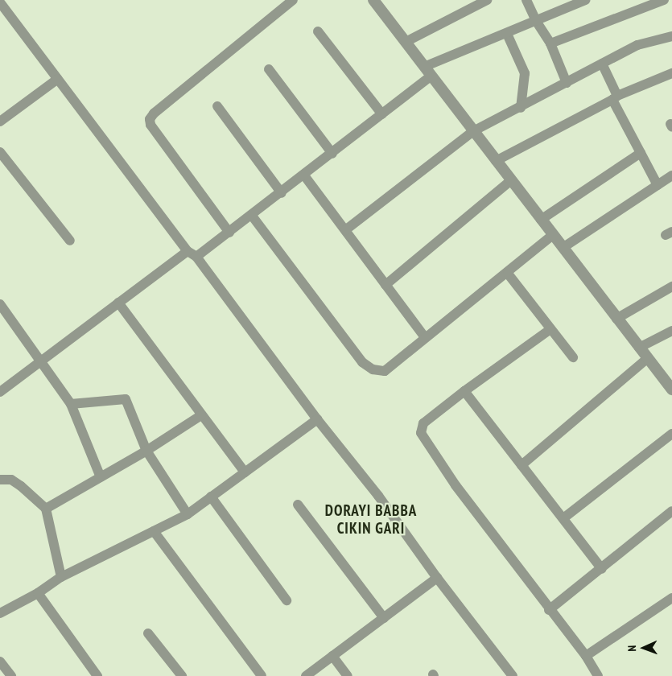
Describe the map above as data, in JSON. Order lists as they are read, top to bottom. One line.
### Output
{"districts":["DORAYI BABBA CIKIN GARI"],"north":"left"}
